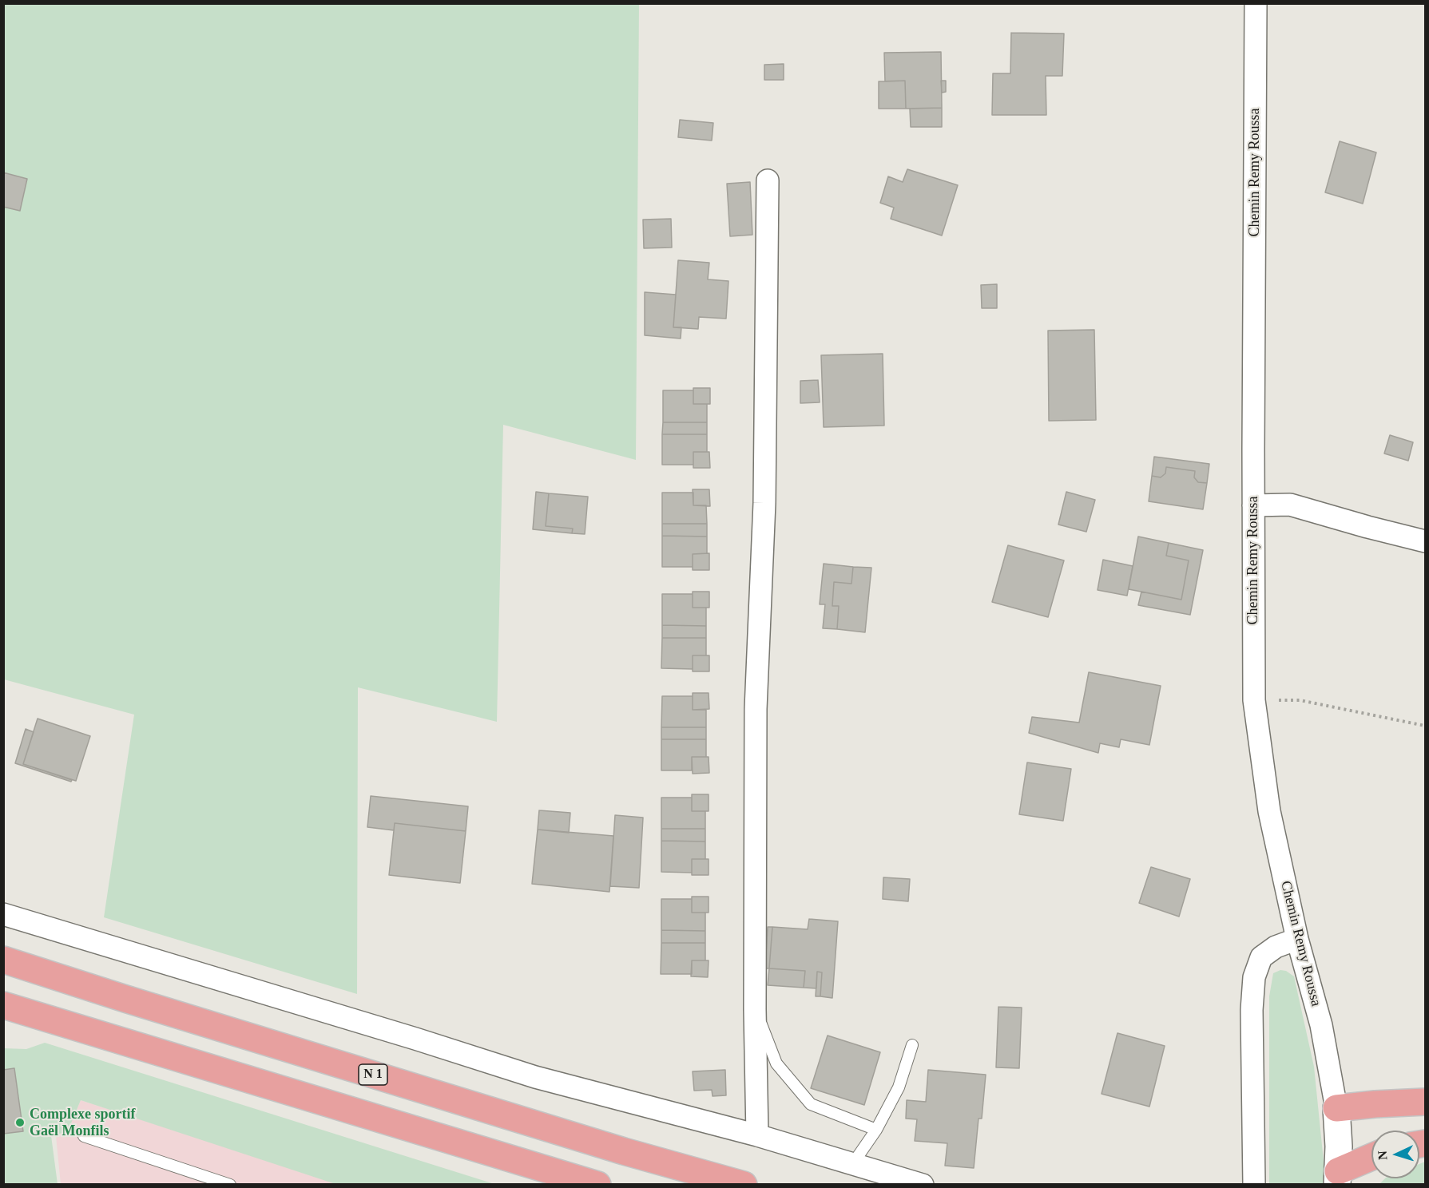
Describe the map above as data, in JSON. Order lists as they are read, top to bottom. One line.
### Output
{"streets":{"highway":["N 1"],"street":["Chemin Remy Roussa"]},"places":["Complexe sportif Gaël Monfils"],"north":"left"}
